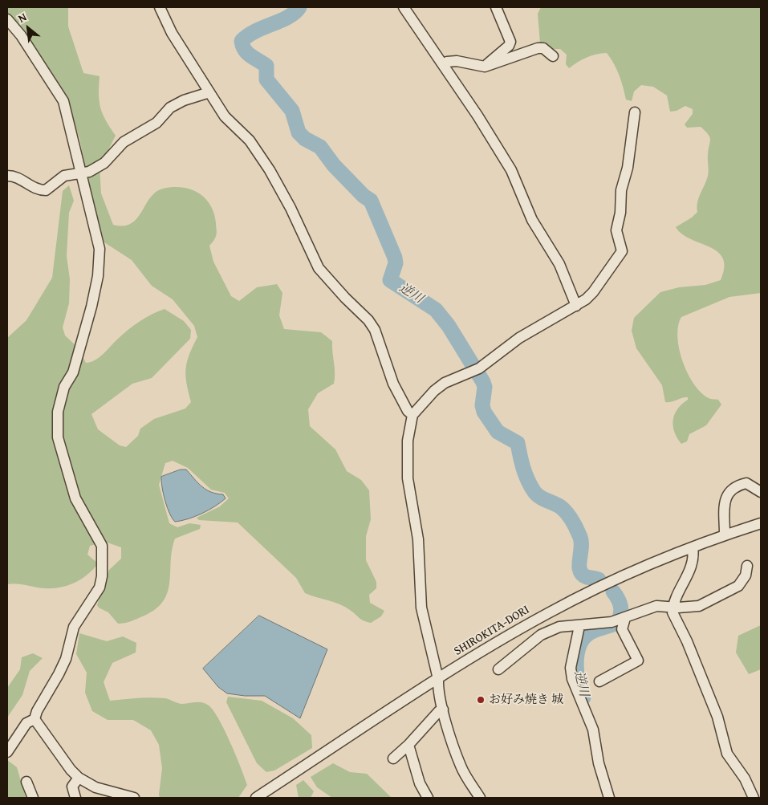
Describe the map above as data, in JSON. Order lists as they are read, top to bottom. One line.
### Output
{"streets":{"street":["SHIROKITA-DORI"]},"water":["逆川"],"places":["お好み焼き 城"],"north":"top left"}
